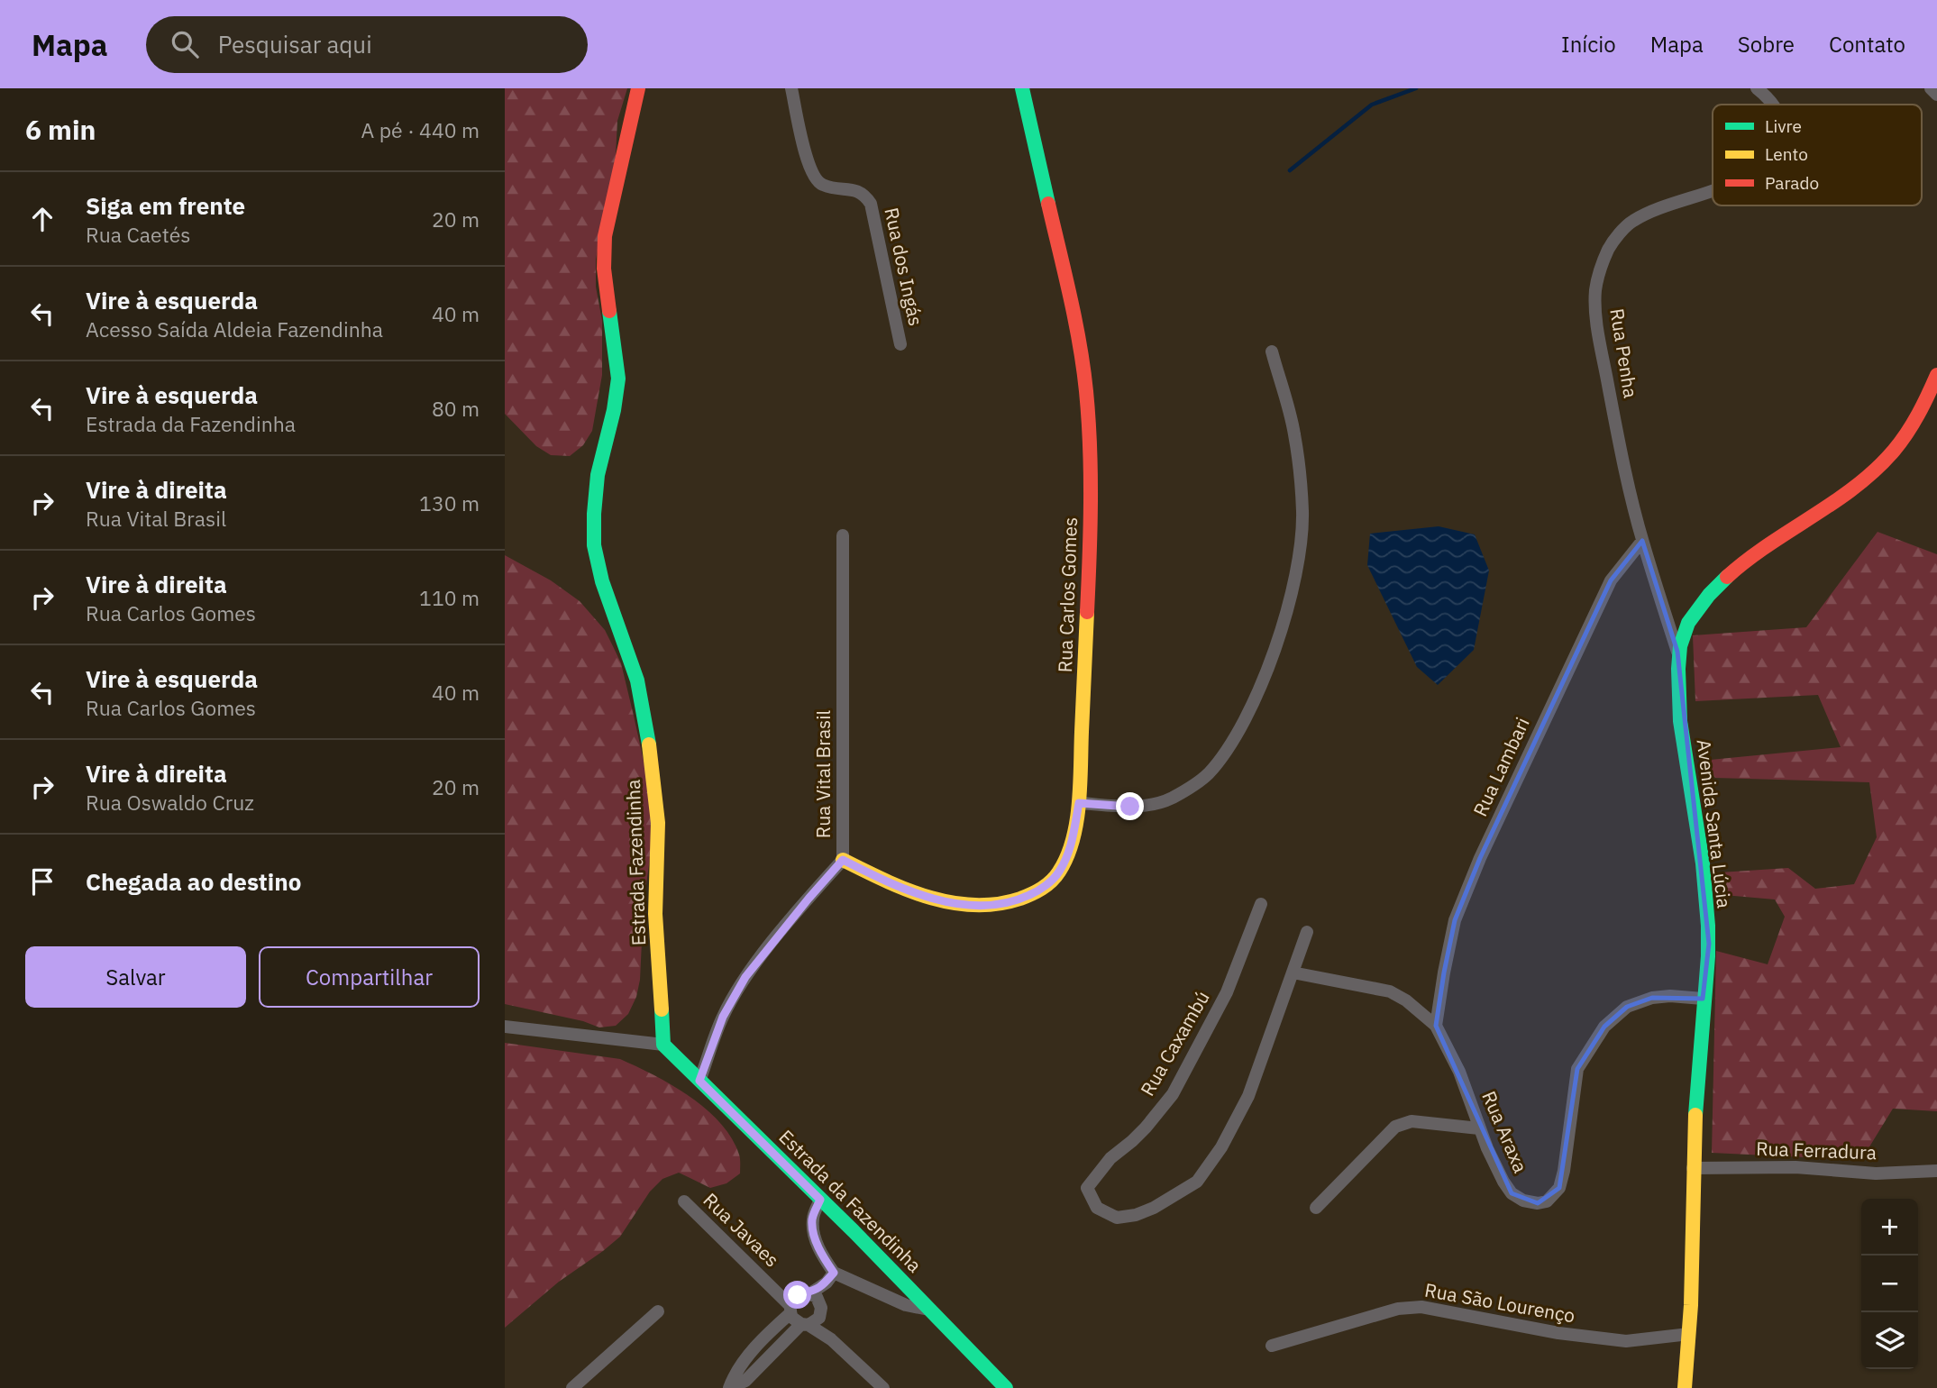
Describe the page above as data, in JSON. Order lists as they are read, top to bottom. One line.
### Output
{"streets":{"street":["Rua dos Ingás","Rua Penha","Rua Carlos Gomes","Rua Lambari","Rua Vital Brasil","Avenida Santa Lúcia","Estrada Fazendinha","Rua Caxambú","Rua Araxa","Rua Ferradura","Estrada da Fazendinha","Rua Javaes","Rua São Lourenço"]},"crossings":[["Rua Penha","Rua Lambari"],["Rua Penha","Avenida Santa Lúcia"],["Rua Carlos Gomes","Rua Vital Brasil"],["Rua Lambari","Rua Araxa"],["Rua Vital Brasil","Estrada da Fazendinha"],["Avenida Santa Lúcia","Rua Araxa"],["Avenida Santa Lúcia","Rua Ferradura"],["Avenida Santa Lúcia","Rua São Lourenço"],["Estrada Fazendinha","Estrada da Fazendinha"],["Rua Caxambú","Rua Araxa"]],"legend":["Livre","Lento","Parado"],"page":{"header":"Mapa","search":"Pesquisar aqui","nav":["Início","Mapa","Sobre","Contato"],"heading":["6 min","A pé · 440 m"],"list":[["Siga em frente","Rua Caetés","20 m"],["Vire à esquerda","Acesso Saída Aldeia Fazendinha","40 m"],["Vire à esquerda","Estrada da Fazendinha","80 m"],["Vire à direita","Rua Vital Brasil","130 m"],["Vire à direita","Rua Carlos Gomes","110 m"],["Vire à esquerda","Rua Carlos Gomes","40 m"],["Vire à direita","Rua Oswaldo Cruz","20 m"],"Chegada ao destino"],"buttons":["Salvar","Compartilhar"],"map_buttons":["+","−"]}}
